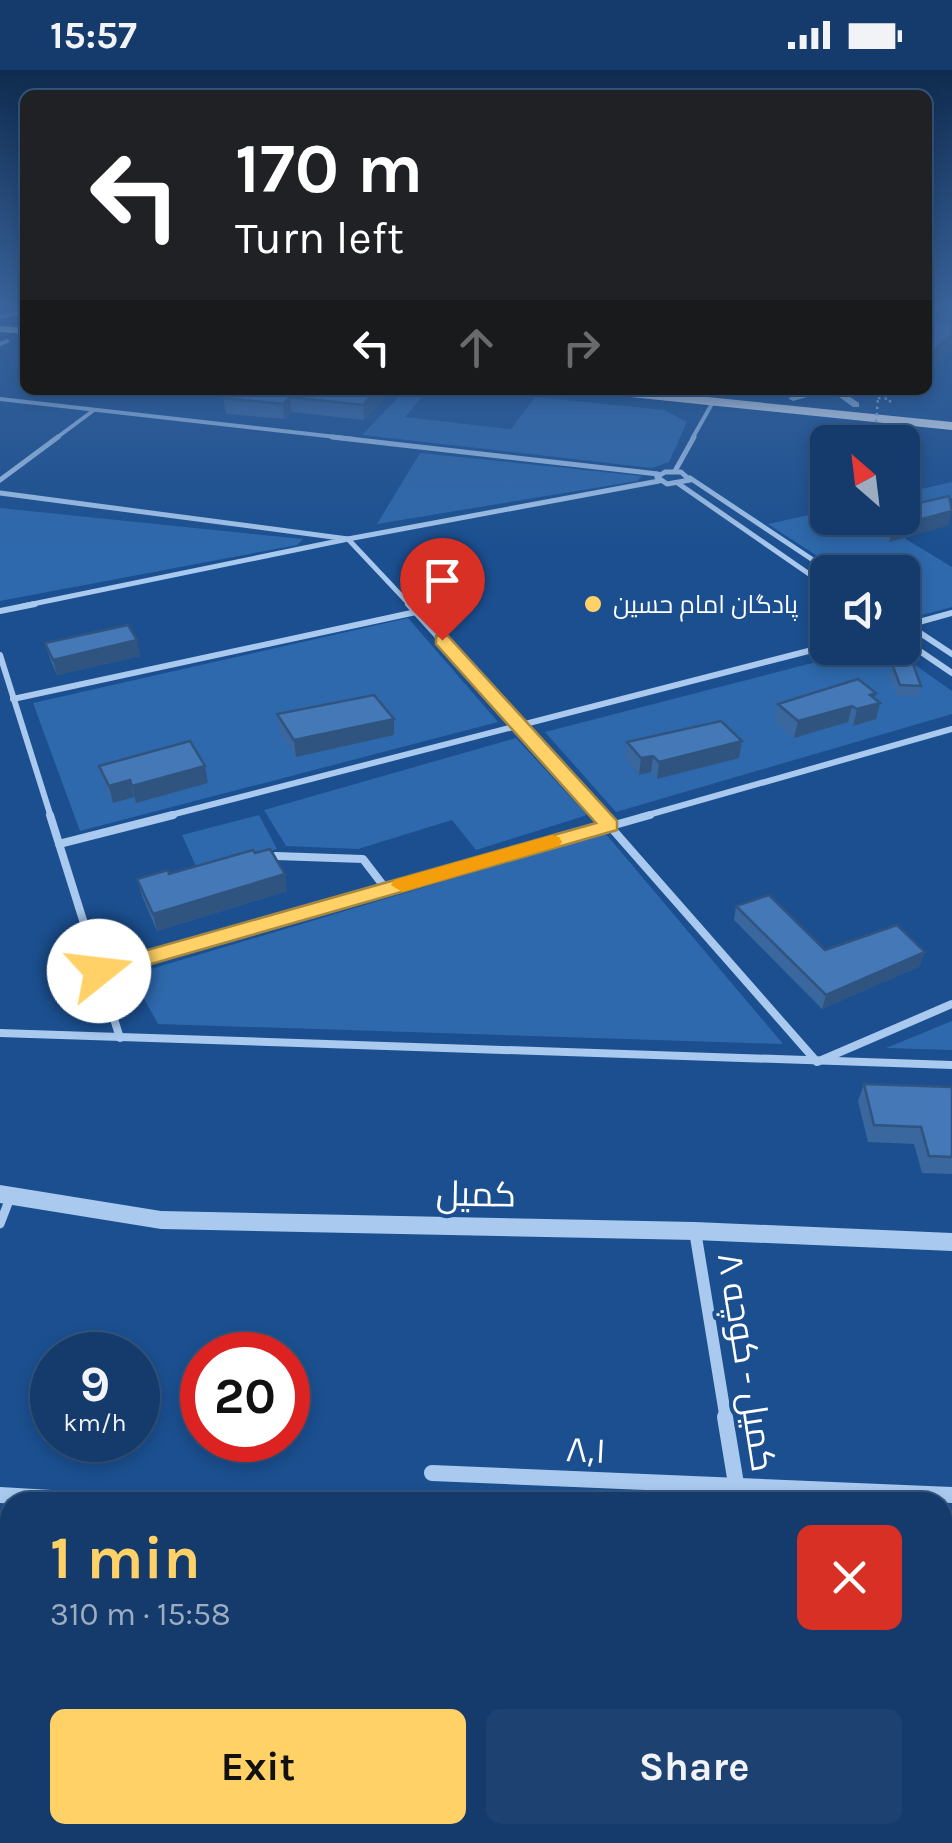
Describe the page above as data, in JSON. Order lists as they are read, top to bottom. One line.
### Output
{"streets":{"street":["کمیل","کمیل - کوچه ۸","۸٫۱"]},"crossings":[["کمیل","کمیل - کوچه ۸"]],"places":["پادگان امام حسین"],"north":"top left","page":{"status":"15:57","turn":["170 m","Turn left"],"speed":"9 km/h","limit":"20","heading":["1 min","310 m · 15:58"],"buttons":["Exit","Share"]}}
